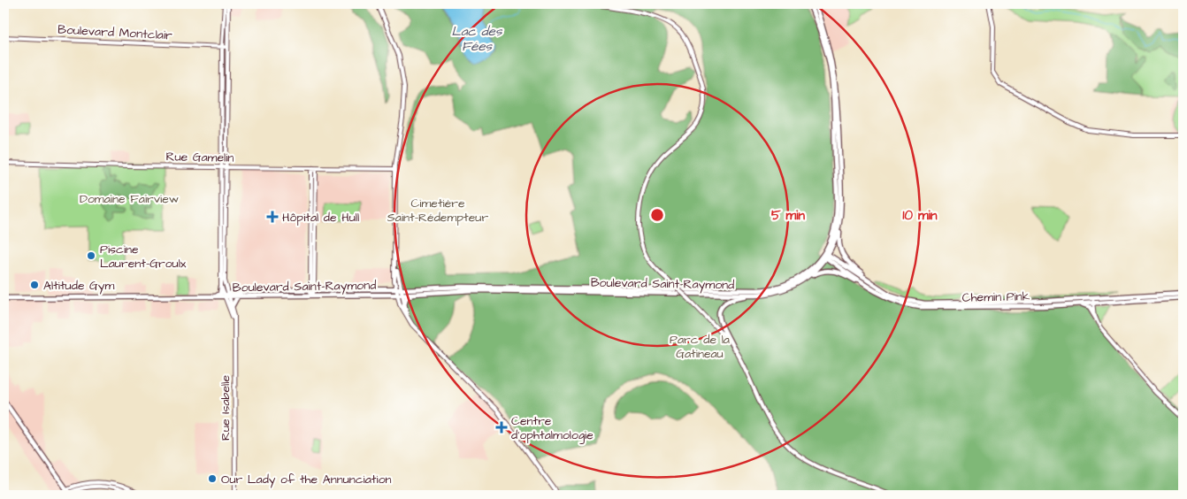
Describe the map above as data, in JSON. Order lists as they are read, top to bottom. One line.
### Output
{"streets":{"main road":["Boulevard Saint-Raymond","Chemin Pink"],"street":["Boulevard Montclair","Rue Gamelin","Rue Isabelle"]},"crossings":[["Boulevard Saint-Raymond","Chemin Pink"],["Boulevard Saint-Raymond","Rue Isabelle"]],"water":["Lac des Fées"],"parks":["Domaine Fairview","Cimetière Saint-Rédempteur","Parc de la Gatineau"],"places":{"health":["Hôpital de Hull","Centre d'ophtalmologie"],"other":["Piscine Laurent-Groulx","Altitude Gym","Our Lady of the Annunciation"]},"rings":["5 min","10 min"]}
